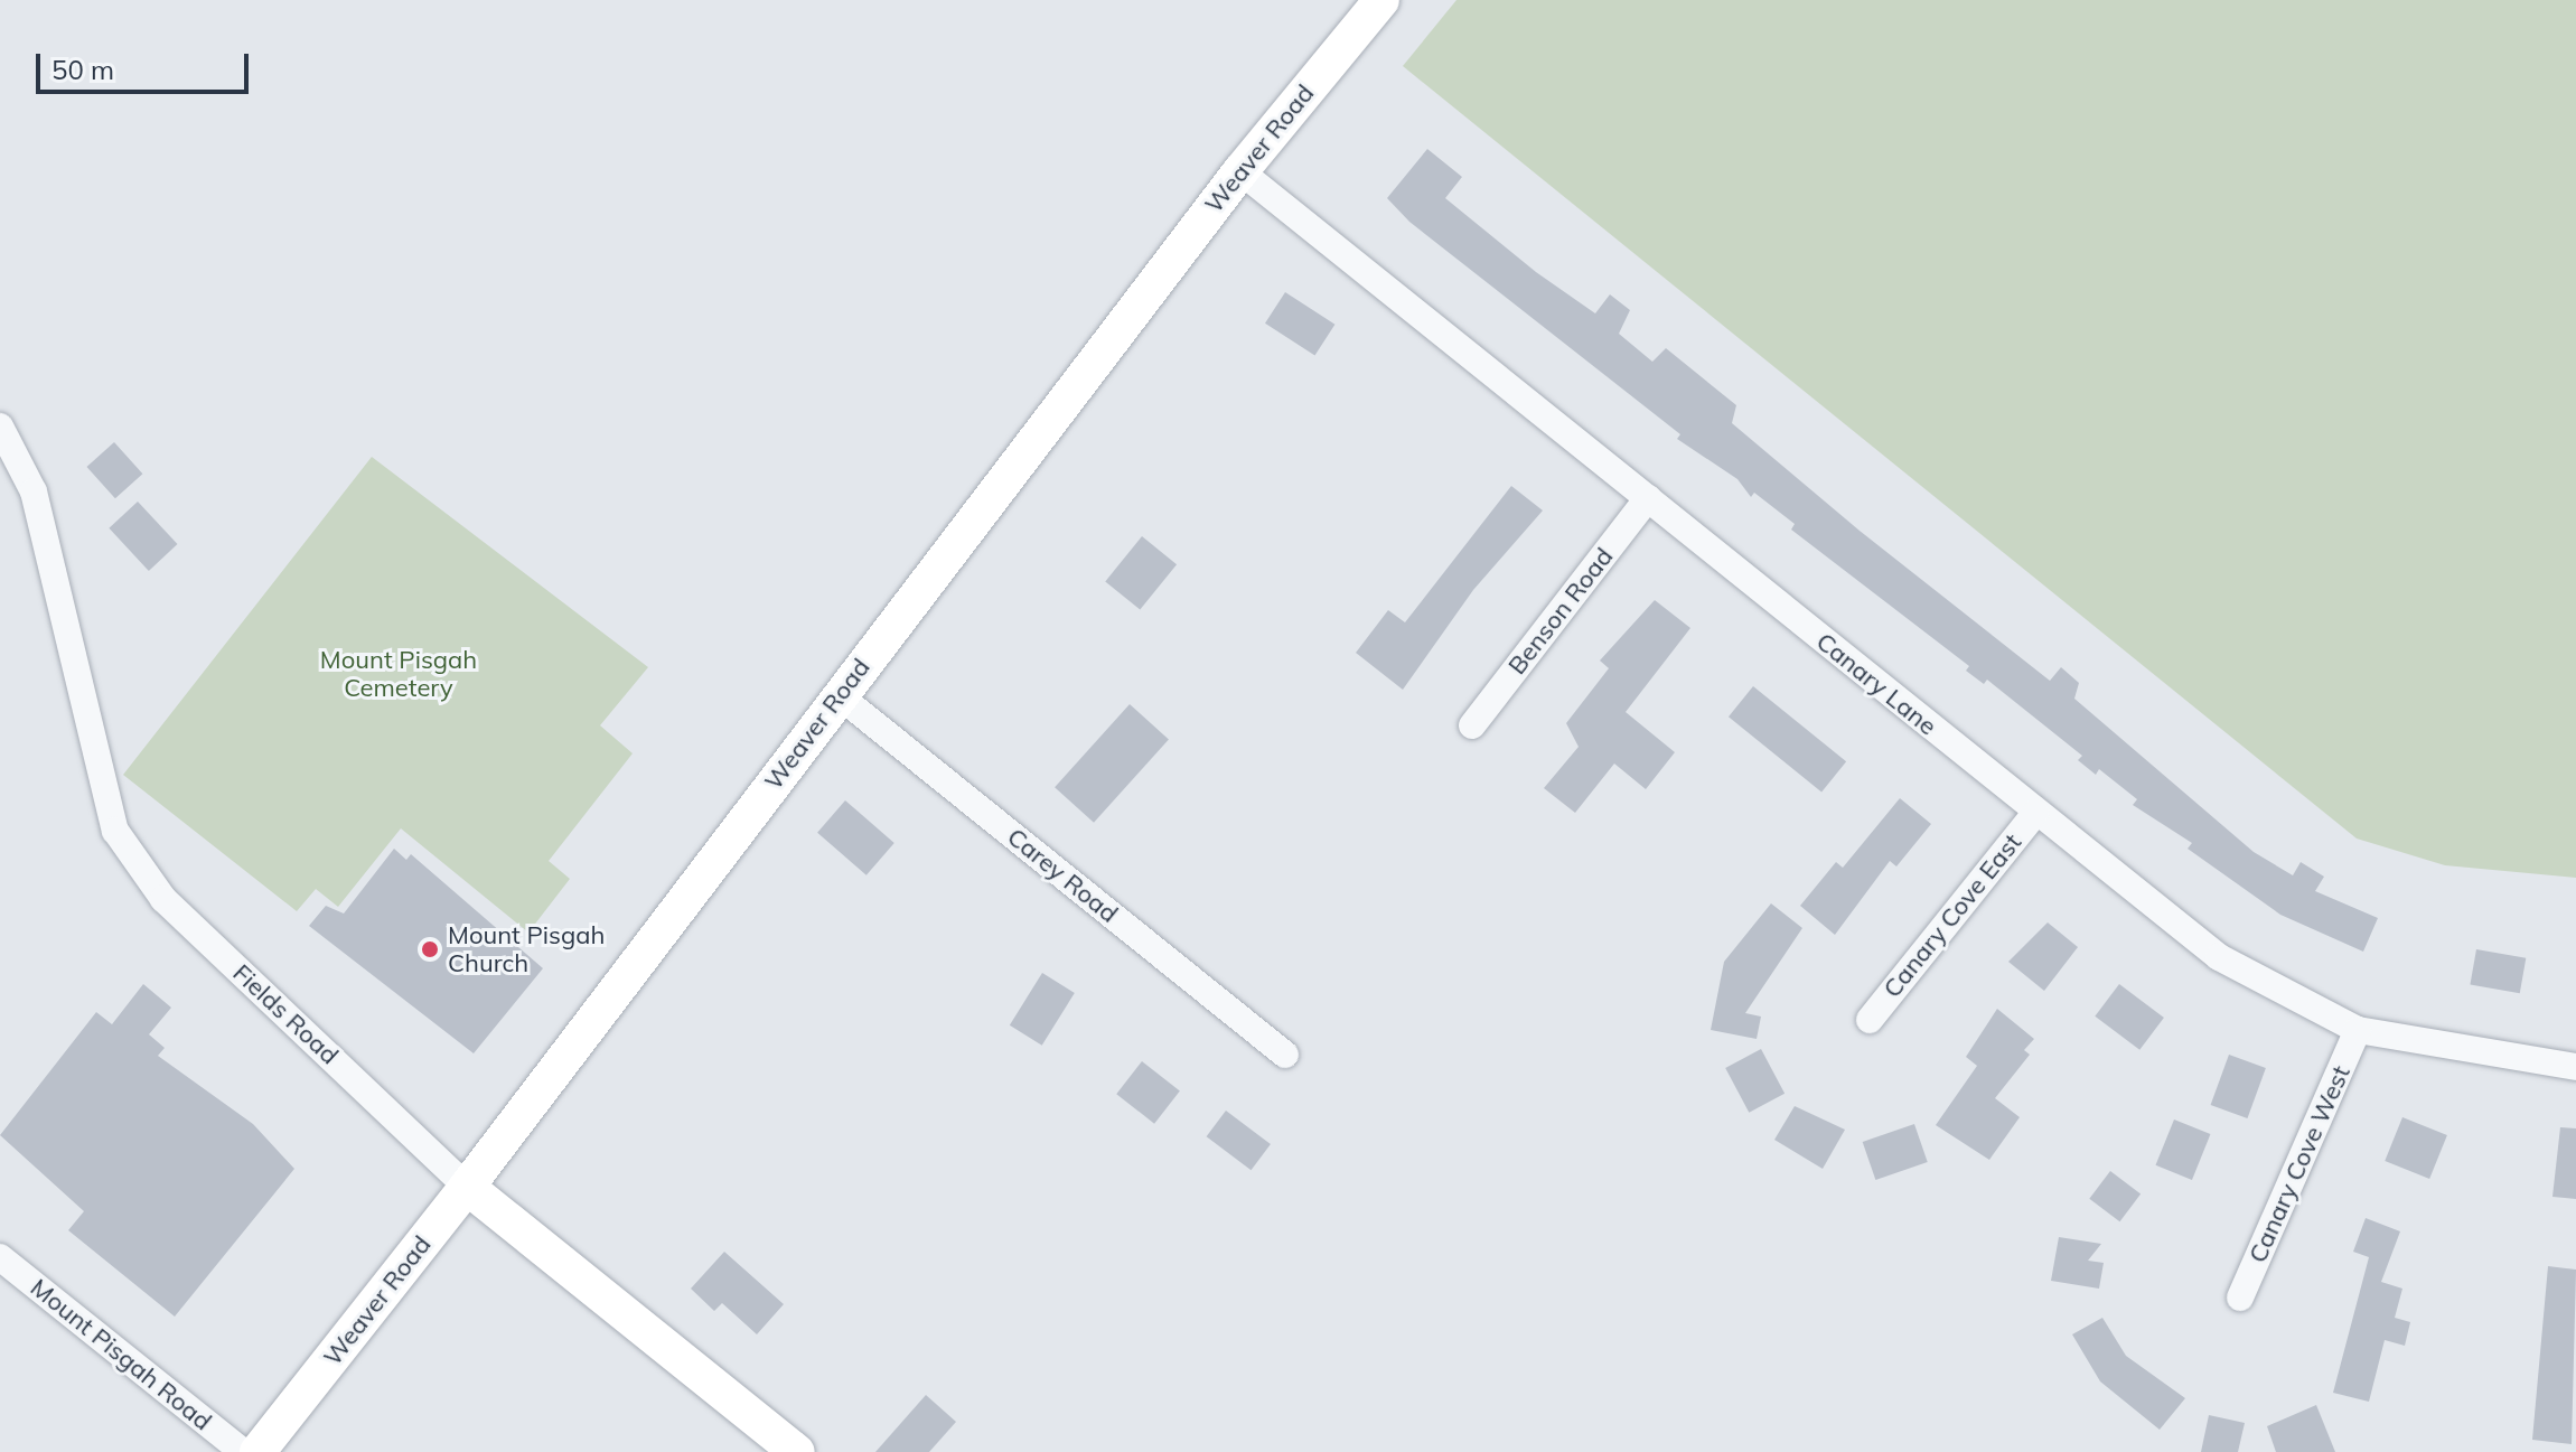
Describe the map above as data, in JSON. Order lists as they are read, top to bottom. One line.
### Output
{"streets":{"main road":["Weaver Road","Fields Road"],"street":["Benson Road","Canary Lane","Carey Road","Canary Cove East","Canary Cove West","Mount Pisgah Road"]},"crossings":[["Weaver Road","Canary Lane"],["Weaver Road","Carey Road"],["Weaver Road","Fields Road"],["Benson Road","Canary Lane"],["Canary Lane","Canary Cove East"],["Canary Lane","Canary Cove West"]],"parks":["Mount Pisgah Cemetery"],"places":["Mount Pisgah Church"],"scale_bar":"50 m"}
